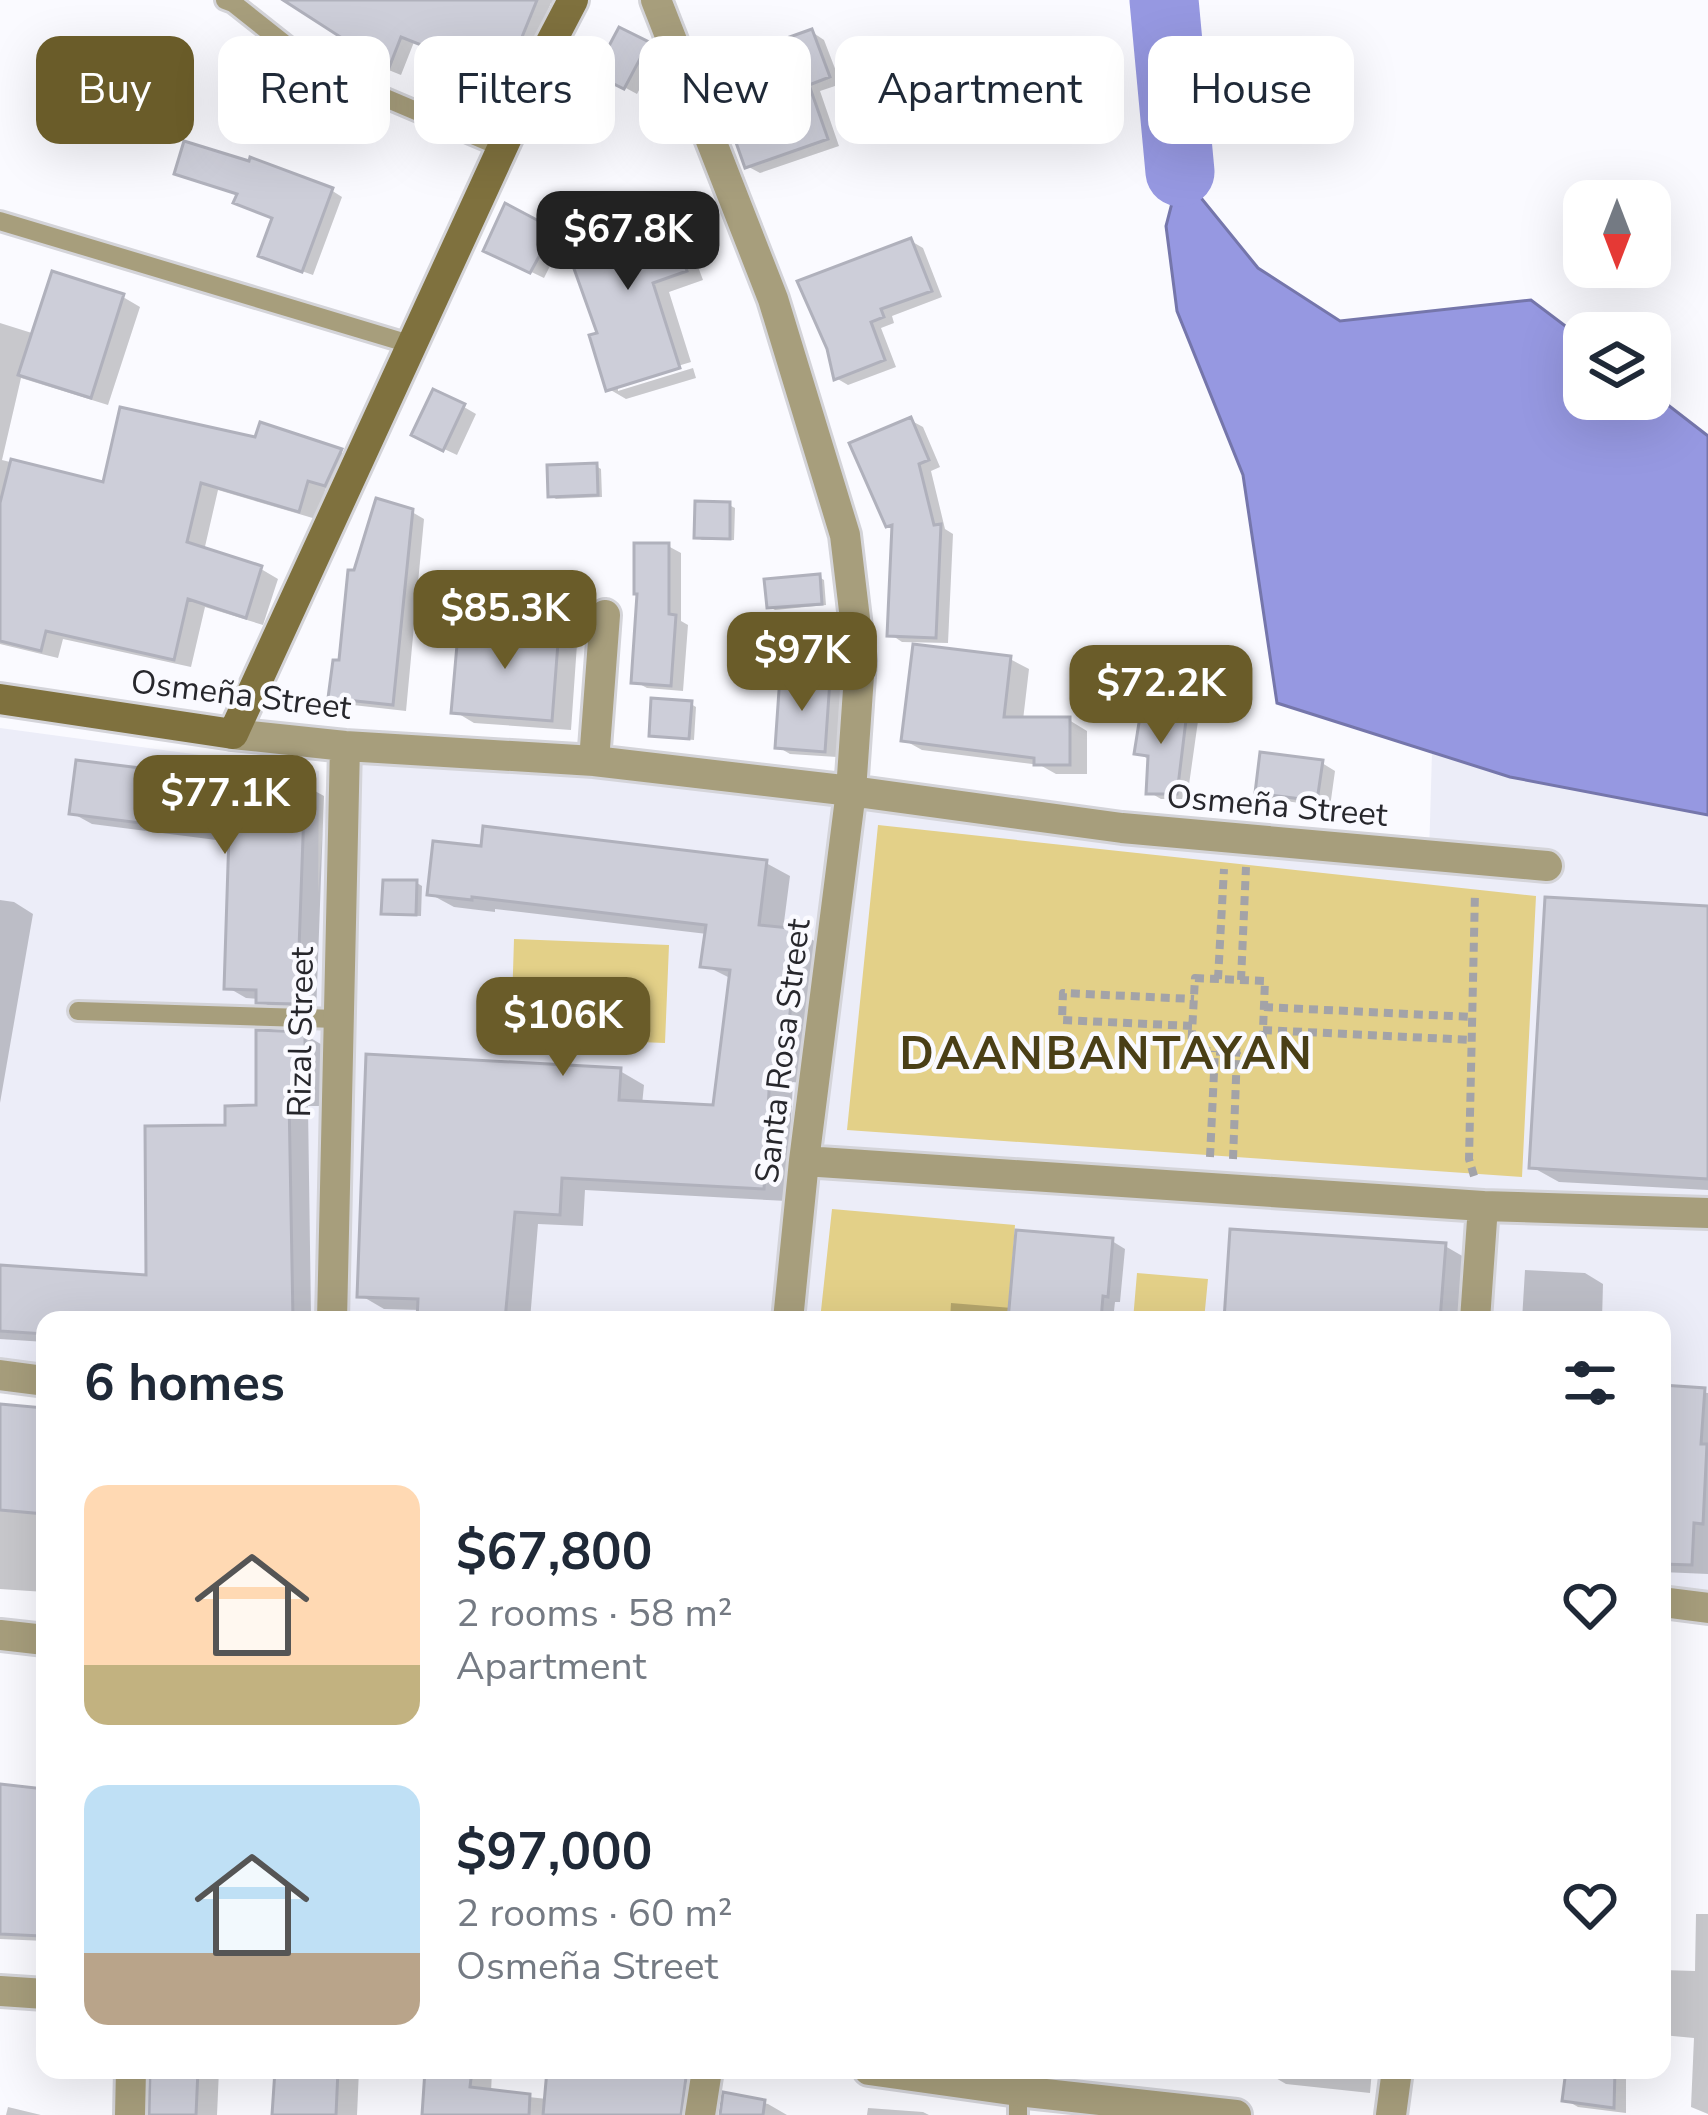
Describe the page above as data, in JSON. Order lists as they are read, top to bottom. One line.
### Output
{"streets":{"main road":["Osmeña Street"],"street":["Rizal Street","Santa Rosa Street"]},"crossings":[["Osmeña Street","Rizal Street"],["Osmeña Street","Santa Rosa Street"]],"districts":["DAANBANTAYAN"],"north":"bottom","page":{"chip":["Buy","Rent","Filters","New","Apartment","House"],"price":["$67.8K","$85.3K","$97K","$72.2K","$77.1K","$106K"],"heading":"6 homes","list":[{"name":"$67,800","note":"2 rooms · 58 m² · Apartment"},{"name":"$97,000","note":"2 rooms · 60 m² · Osmeña Street"}]}}
